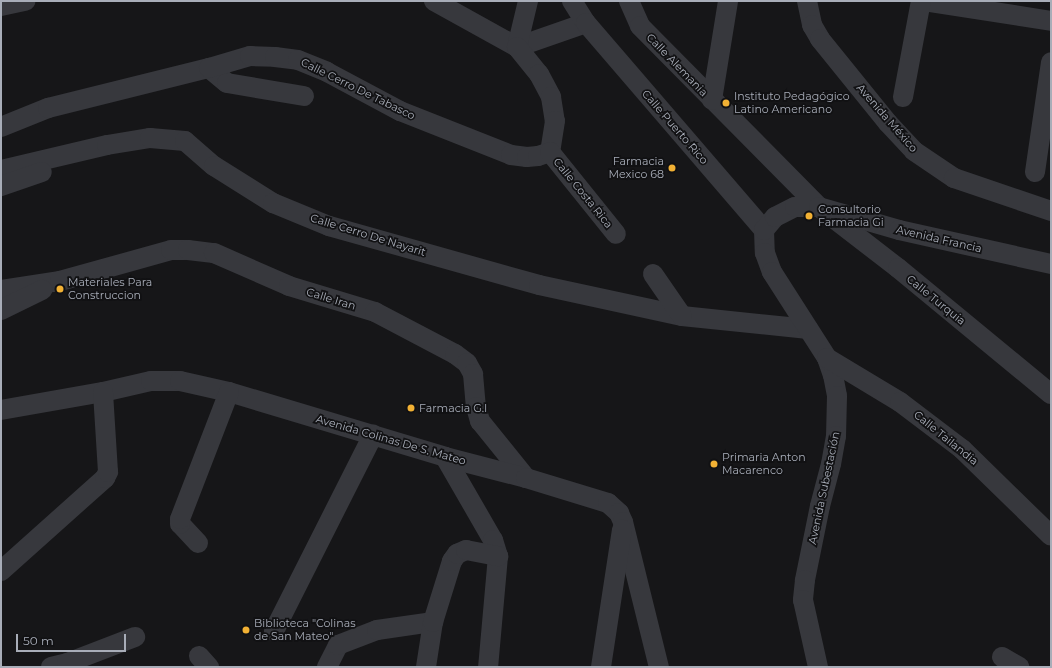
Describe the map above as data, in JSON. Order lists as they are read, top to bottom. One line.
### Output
{"streets":{"street":["Calle Alemania","Calle Cerro De Tabasco","Avenida México","Calle Puerto Rico","Calle Costa Rica","Calle Cerro De Nayarit","Avenida Francia","Calle Iran","Calle Turquia","Calle Tailandia","Avenida Colinas De S. Mateo","Avenida Subestación"]},"crossings":[["Calle Alemania","Avenida Francia"],["Calle Alemania","Calle Turquia"],["Calle Cerro De Tabasco","Calle Costa Rica"],["Calle Puerto Rico","Avenida Francia"],["Calle Puerto Rico","Avenida Subestación"],["Avenida Francia","Calle Turquia"],["Avenida Francia","Avenida Subestación"],["Calle Iran","Avenida Colinas De S. Mateo"],["Calle Tailandia","Avenida Subestación"]],"places":["Instituto Pedagógico Latino Americano","Farmacia Mexico 68","Consultorio Farmacia Gi","Materiales Para Construccion","Farmacia G.I","Primaria Anton Macarenco","Biblioteca \"Colinas de San Mateo\""],"scale_bar":"50 m"}
